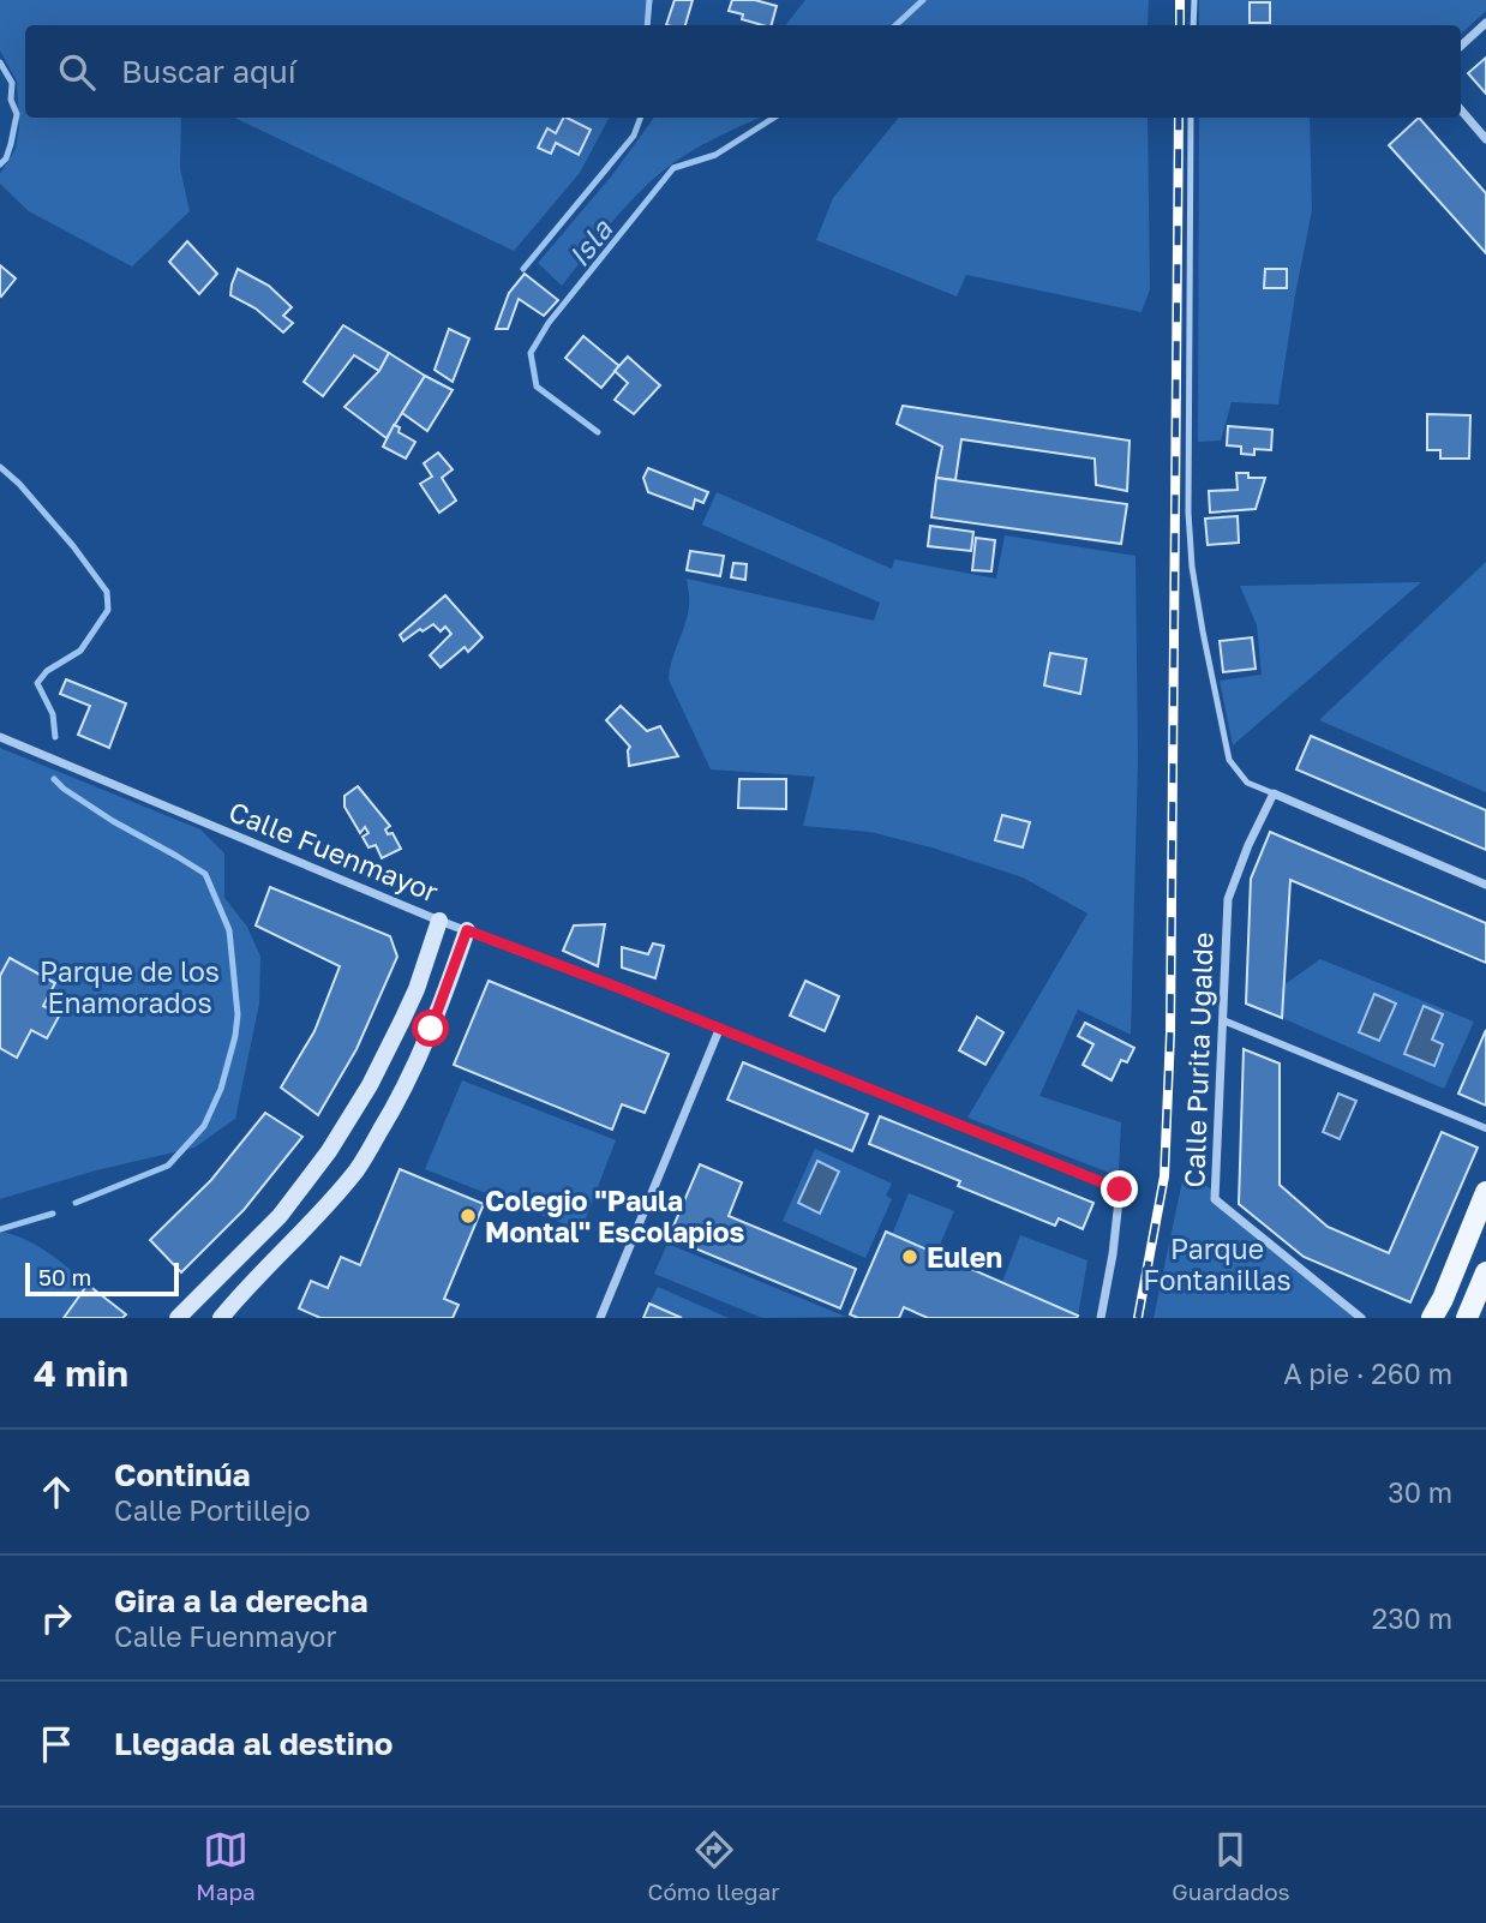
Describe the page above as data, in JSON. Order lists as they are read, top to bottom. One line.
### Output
{"streets":{"street":["Calle Fuenmayor","Calle Purita Ugalde"]},"water":["Isla"],"parks":["Parque de los Enamorados","Parque Fontanillas"],"places":["Colegio \"Paula Montal\" Escolapios","Eulen"],"scale_bar":"50 m","page":{"search":"Buscar aquí","scale":"50 m","heading":["4 min","A pie · 260 m"],"list":[["Continúa","Calle Portillejo","30 m"],["Gira a la derecha","Calle Fuenmayor","230 m"],"Llegada al destino"],"nav":["Mapa","Cómo llegar","Guardados"]}}
